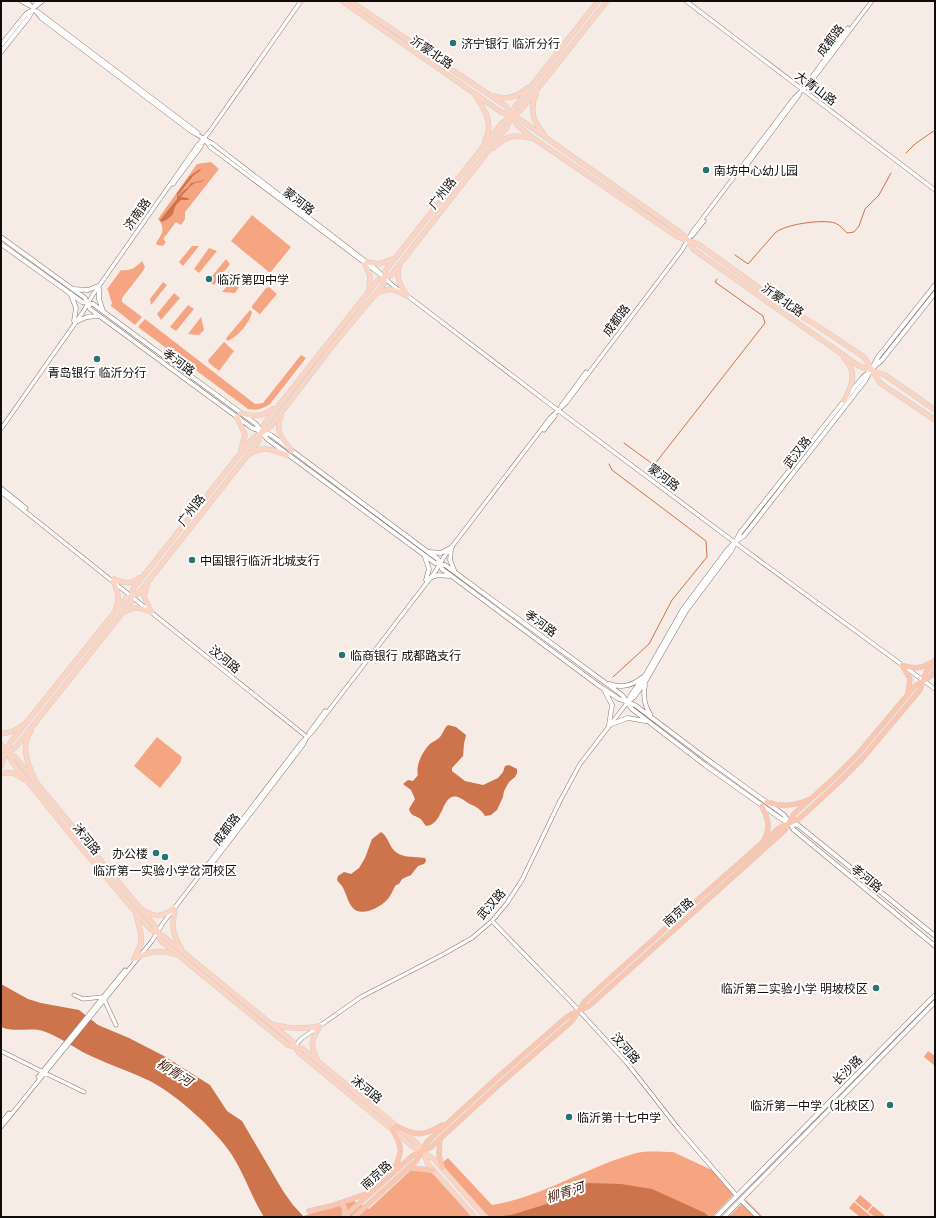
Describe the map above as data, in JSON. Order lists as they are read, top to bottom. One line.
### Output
{"streets":{"highway":["南京路"],"main road":["沂蒙北路","广州路","孝河路","武汉路","沭河路","长沙路"],"street":["成都路","大青山路","蒙河路","济南路","汶河路"]},"crossings":[["成都路","沂蒙北路"],["成都路","大青山路"],["成都路","蒙河路"],["成都路","孝河路"],["成都路","汶河路"],["成都路","沭河路"],["沂蒙北路","广州路"],["沂蒙北路","武汉路"],["广州路","蒙河路"],["广州路","孝河路"],["广州路","汶河路"],["广州路","沭河路"],["蒙河路","济南路"],["蒙河路","武汉路"],["蒙河路","南京路"],["济南路","孝河路"],["孝河路","武汉路"],["孝河路","南京路"],["武汉路","汶河路"],["武汉路","沭河路"],["汶河路","南京路"],["汶河路","长沙路"],["沭河路","南京路"]],"water":["柳青河"],"places":["济宁银行 临沂分行","南坊中心幼儿园","临沂第四中学","青岛银行 临沂分行","中国银行临沂北城支行","临商银行 成都路支行","办公楼","临沂第一实验小学岔河校区","临沂第二实验小学 明坡校区","临沂第一中学（北校区）","临沂第十七中学"]}
